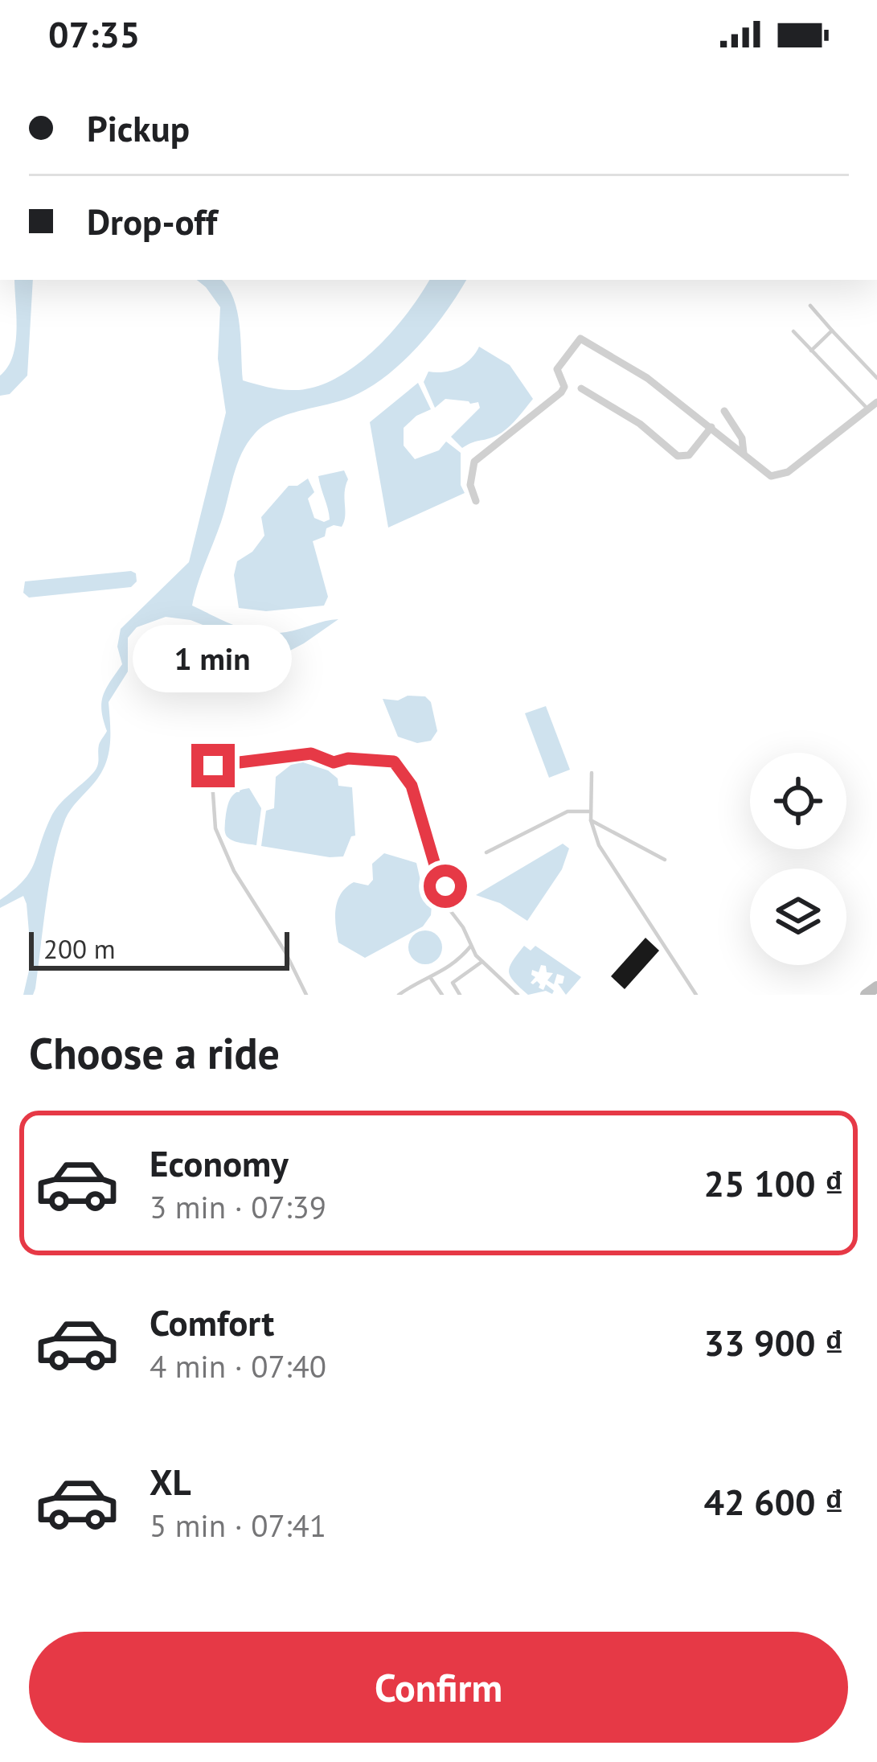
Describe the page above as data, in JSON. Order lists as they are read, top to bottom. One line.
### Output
{"scale_bar":"200 m","page":{"status":"07:35","banner":["Pickup","Drop-off"],"bubble":"1 min","scale":"200 m","heading":"Choose a ride","list":[{"name":"Economy","note":"3 min · 07:39","value":"25 100 ₫"},{"name":"Comfort","note":"4 min · 07:40","value":"33 900 ₫"},{"name":"XL","note":"5 min · 07:41","value":"42 600 ₫"}],"buttons":"Confirm"}}
